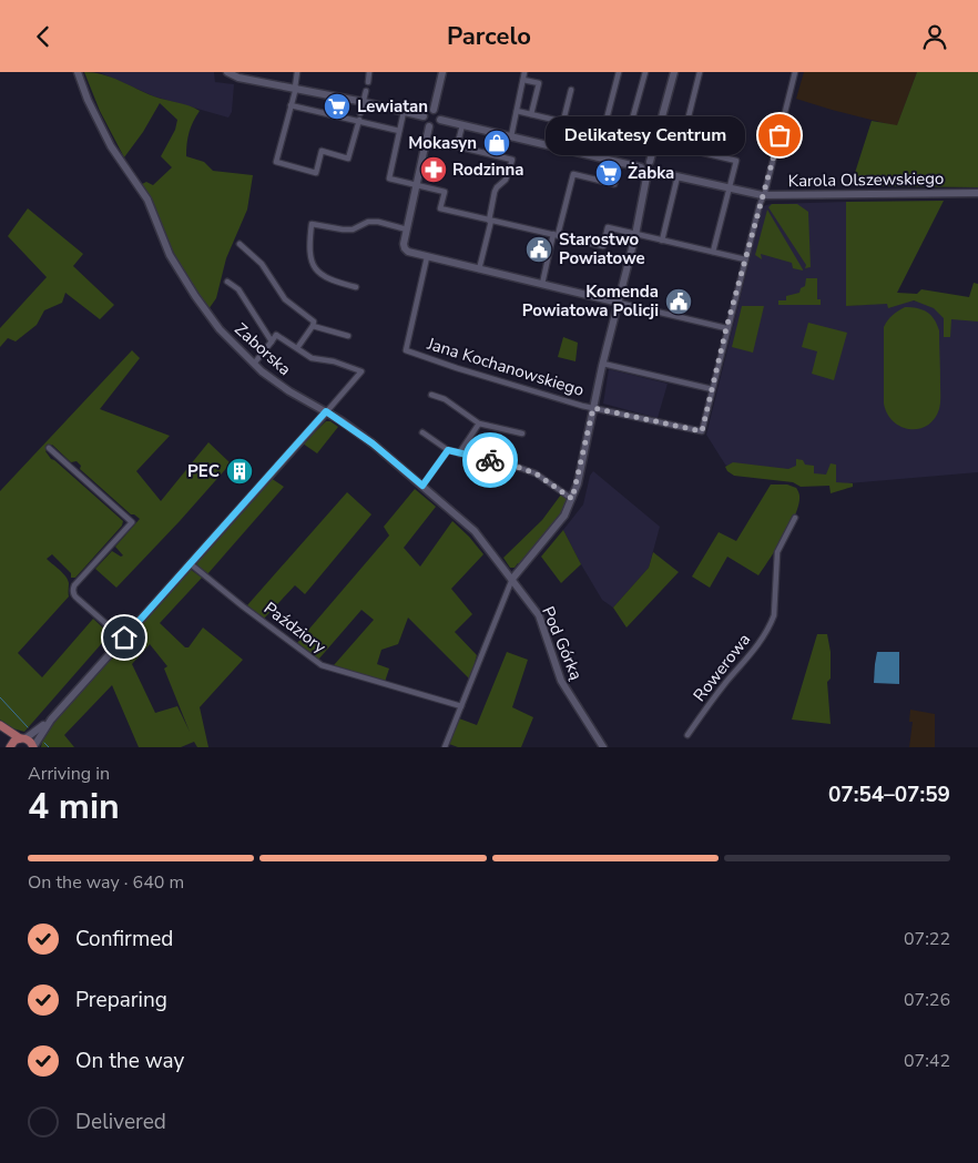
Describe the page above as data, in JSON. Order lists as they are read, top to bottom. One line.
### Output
{"streets":{"street":["Karola Olszewskiego","Zaborska","Jana Kochanowskiego","Paździory","Pod Górką","Rowerowa"]},"crossings":[["Zaborska","Pod Górką"]],"places":{"supermarket":["Lewiatan","Żabka"],"other":["Delikatesy Centrum"],"shop":["Mokasyn"],"pharmacy":["Rodzinna"],"public building":["Starostwo Powiatowe","Komenda Powiatowa Policji"],"building":["PEC"]},"page":{"header":"Parcelo","bubble":"Delikatesy Centrum","heading":["4 min","Arriving in","07:54–07:59"],"bar":"On the way · 640 m","list":[["Confirmed","07:22"],["Preparing","07:26"],["On the way","07:42"],"Delivered"]}}
